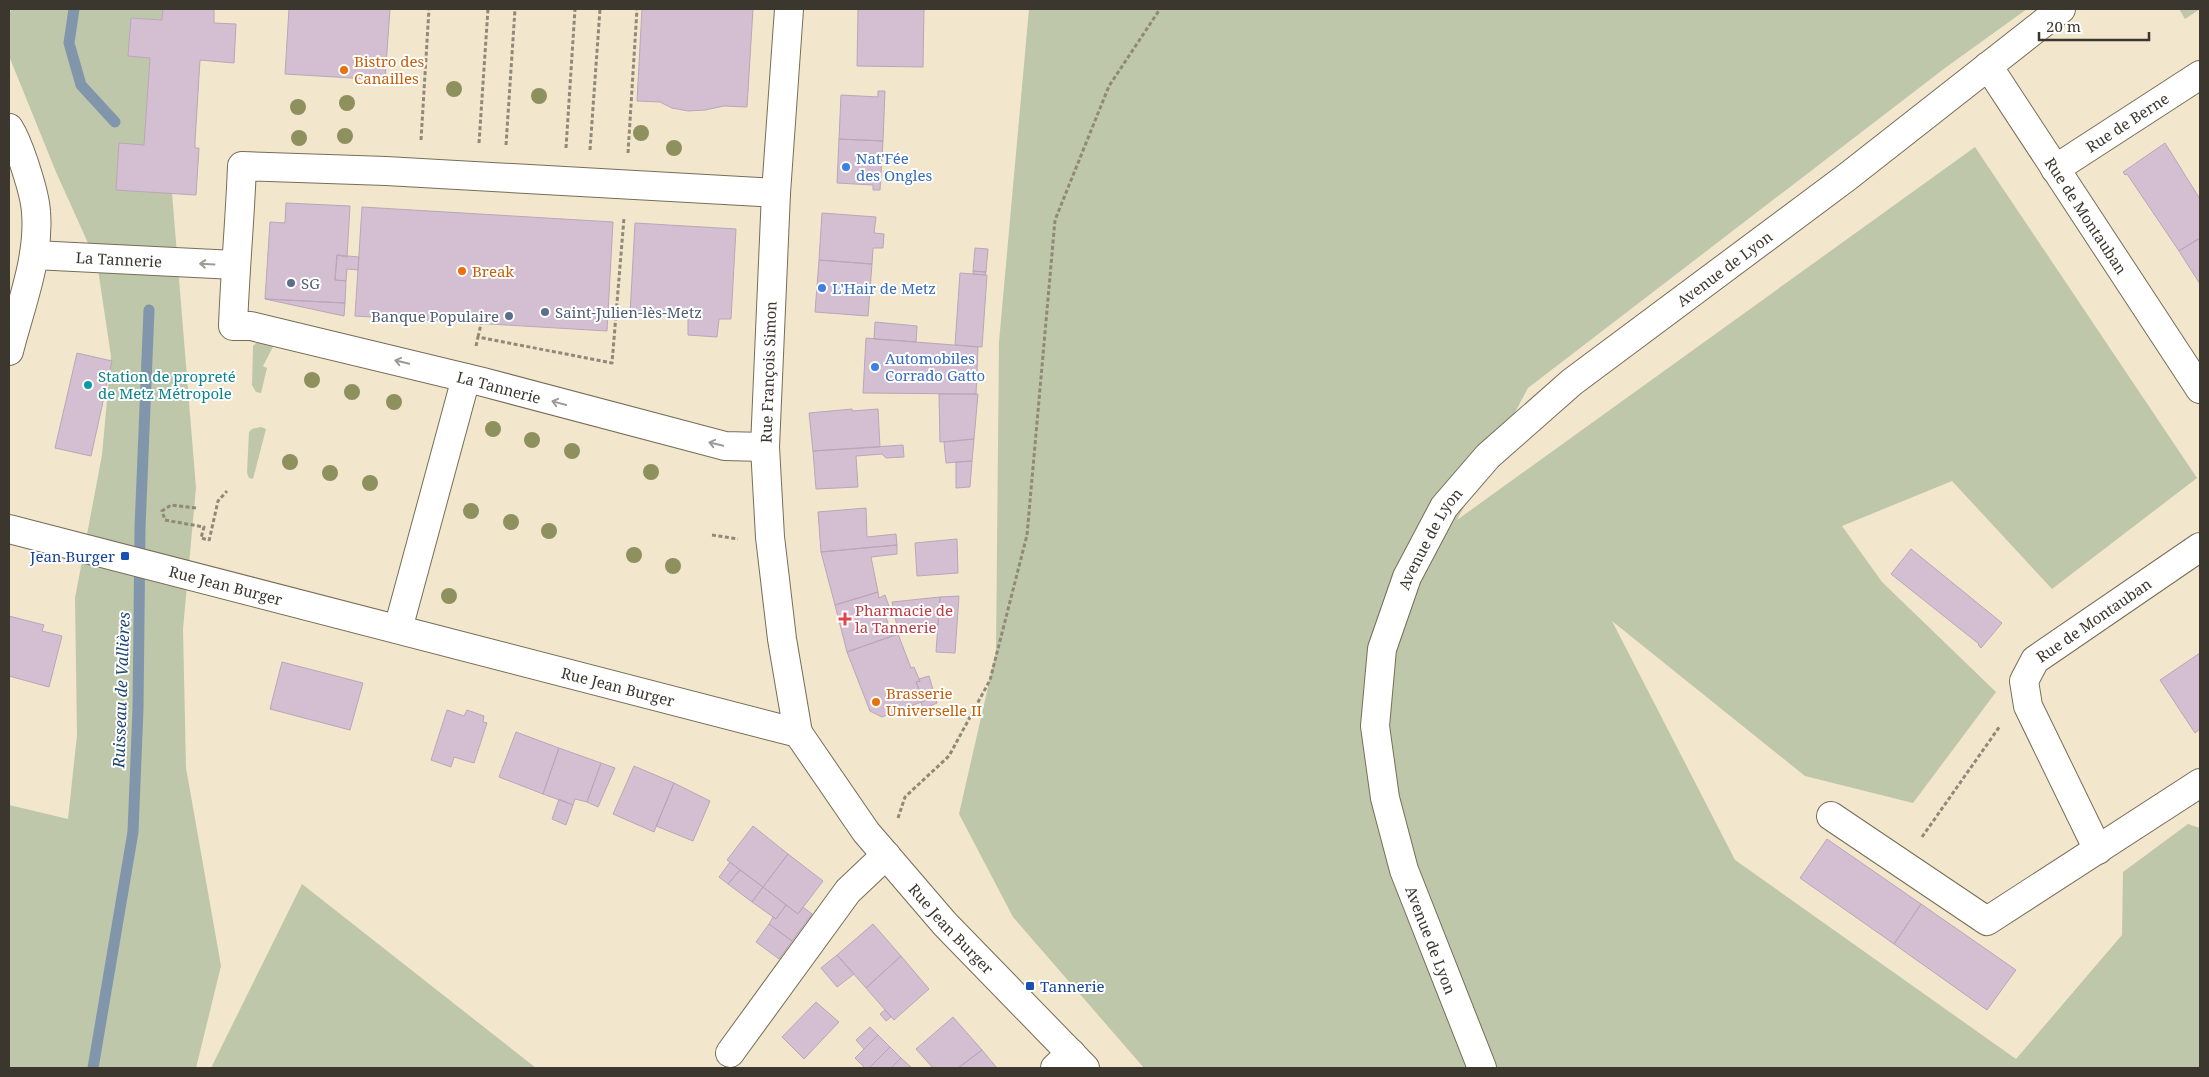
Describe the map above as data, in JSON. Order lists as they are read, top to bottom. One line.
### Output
{"streets":{"street":["Rue de Berne","Rue de Montauban","La Tannerie","Avenue de Lyon","Rue François Simon","Rue Jean Burger"]},"crossings":[["Rue de Berne","Rue de Montauban"],["Rue de Montauban","Avenue de Lyon"],["La Tannerie","Rue François Simon"],["Rue François Simon","Rue Jean Burger"]],"water":["Ruisseau de Vallières"],"places":{"other":["Bistro des Canailles","Nat'Fée des Ongles","Break","SG","L'Hair de Metz","Saint-Julien-lès-Metz","Banque Populaire","Automobiles Corrado Gatto","Station de propreté de Metz Métropole","Brasserie Universelle II"],"transit":["Jean Burger","Tannerie"],"health":["Pharmacie de la Tannerie"]},"scale_bar":"20 m"}
